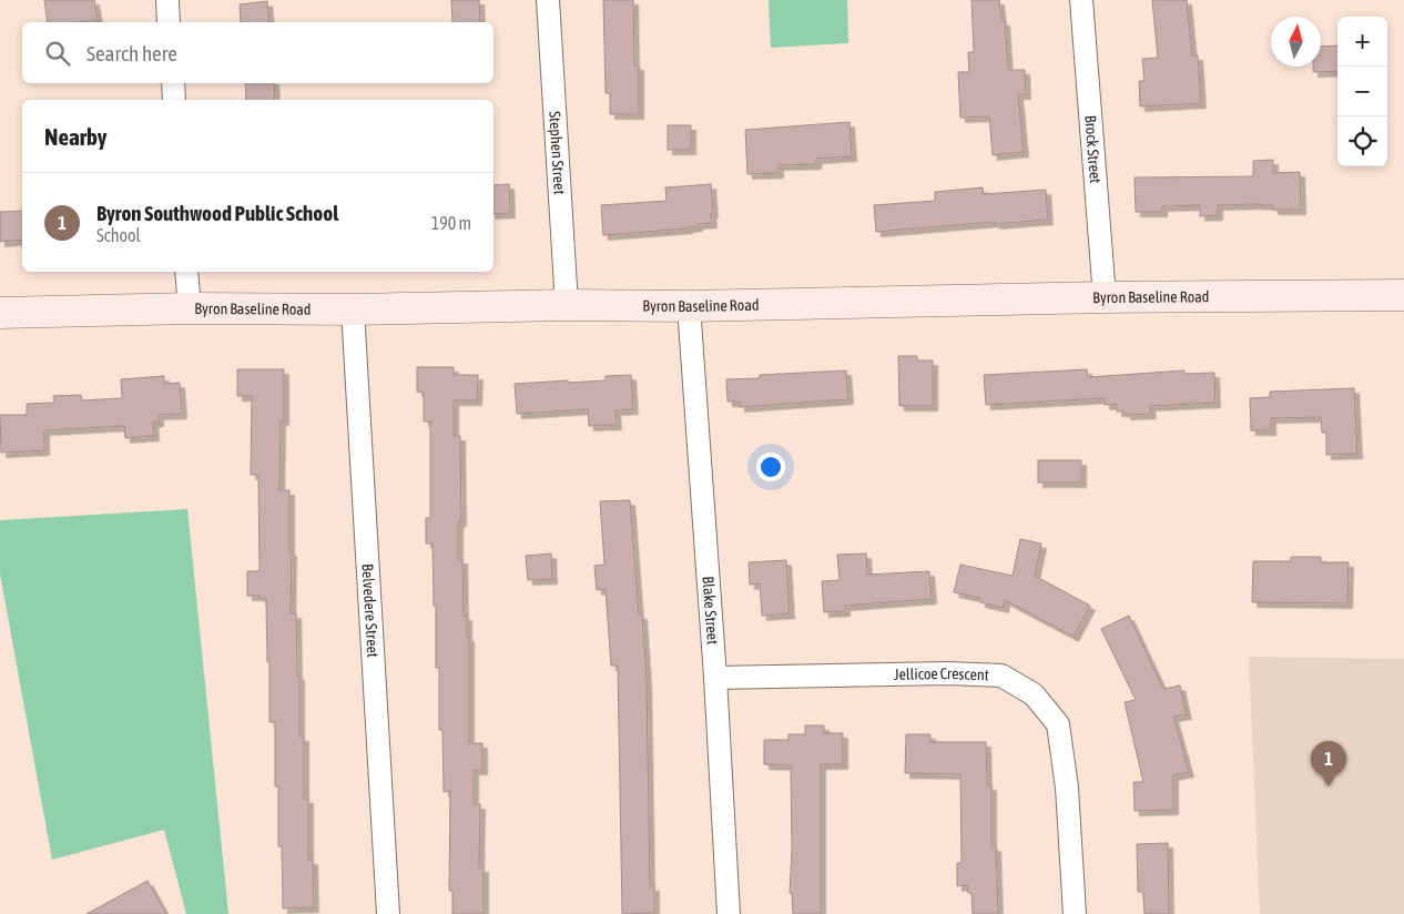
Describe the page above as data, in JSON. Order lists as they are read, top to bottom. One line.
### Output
{"streets":{"main road":["Byron Baseline Road"],"street":["Brock Street","Stephen Street","Blake Street","Belvedere Street","Jellicoe Crescent"]},"crossings":[["Brock Street","Byron Baseline Road"],["Stephen Street","Byron Baseline Road"],["Byron Baseline Road","Blake Street"],["Byron Baseline Road","Belvedere Street"],["Blake Street","Jellicoe Crescent"]],"north":"top","page":{"map_buttons":["+","−"],"search":"Search here","heading":"Nearby","list":[{"mark":"1","name":"Byron Southwood Public School","note":"School","value":"190 m"}],"pins":"1"}}
